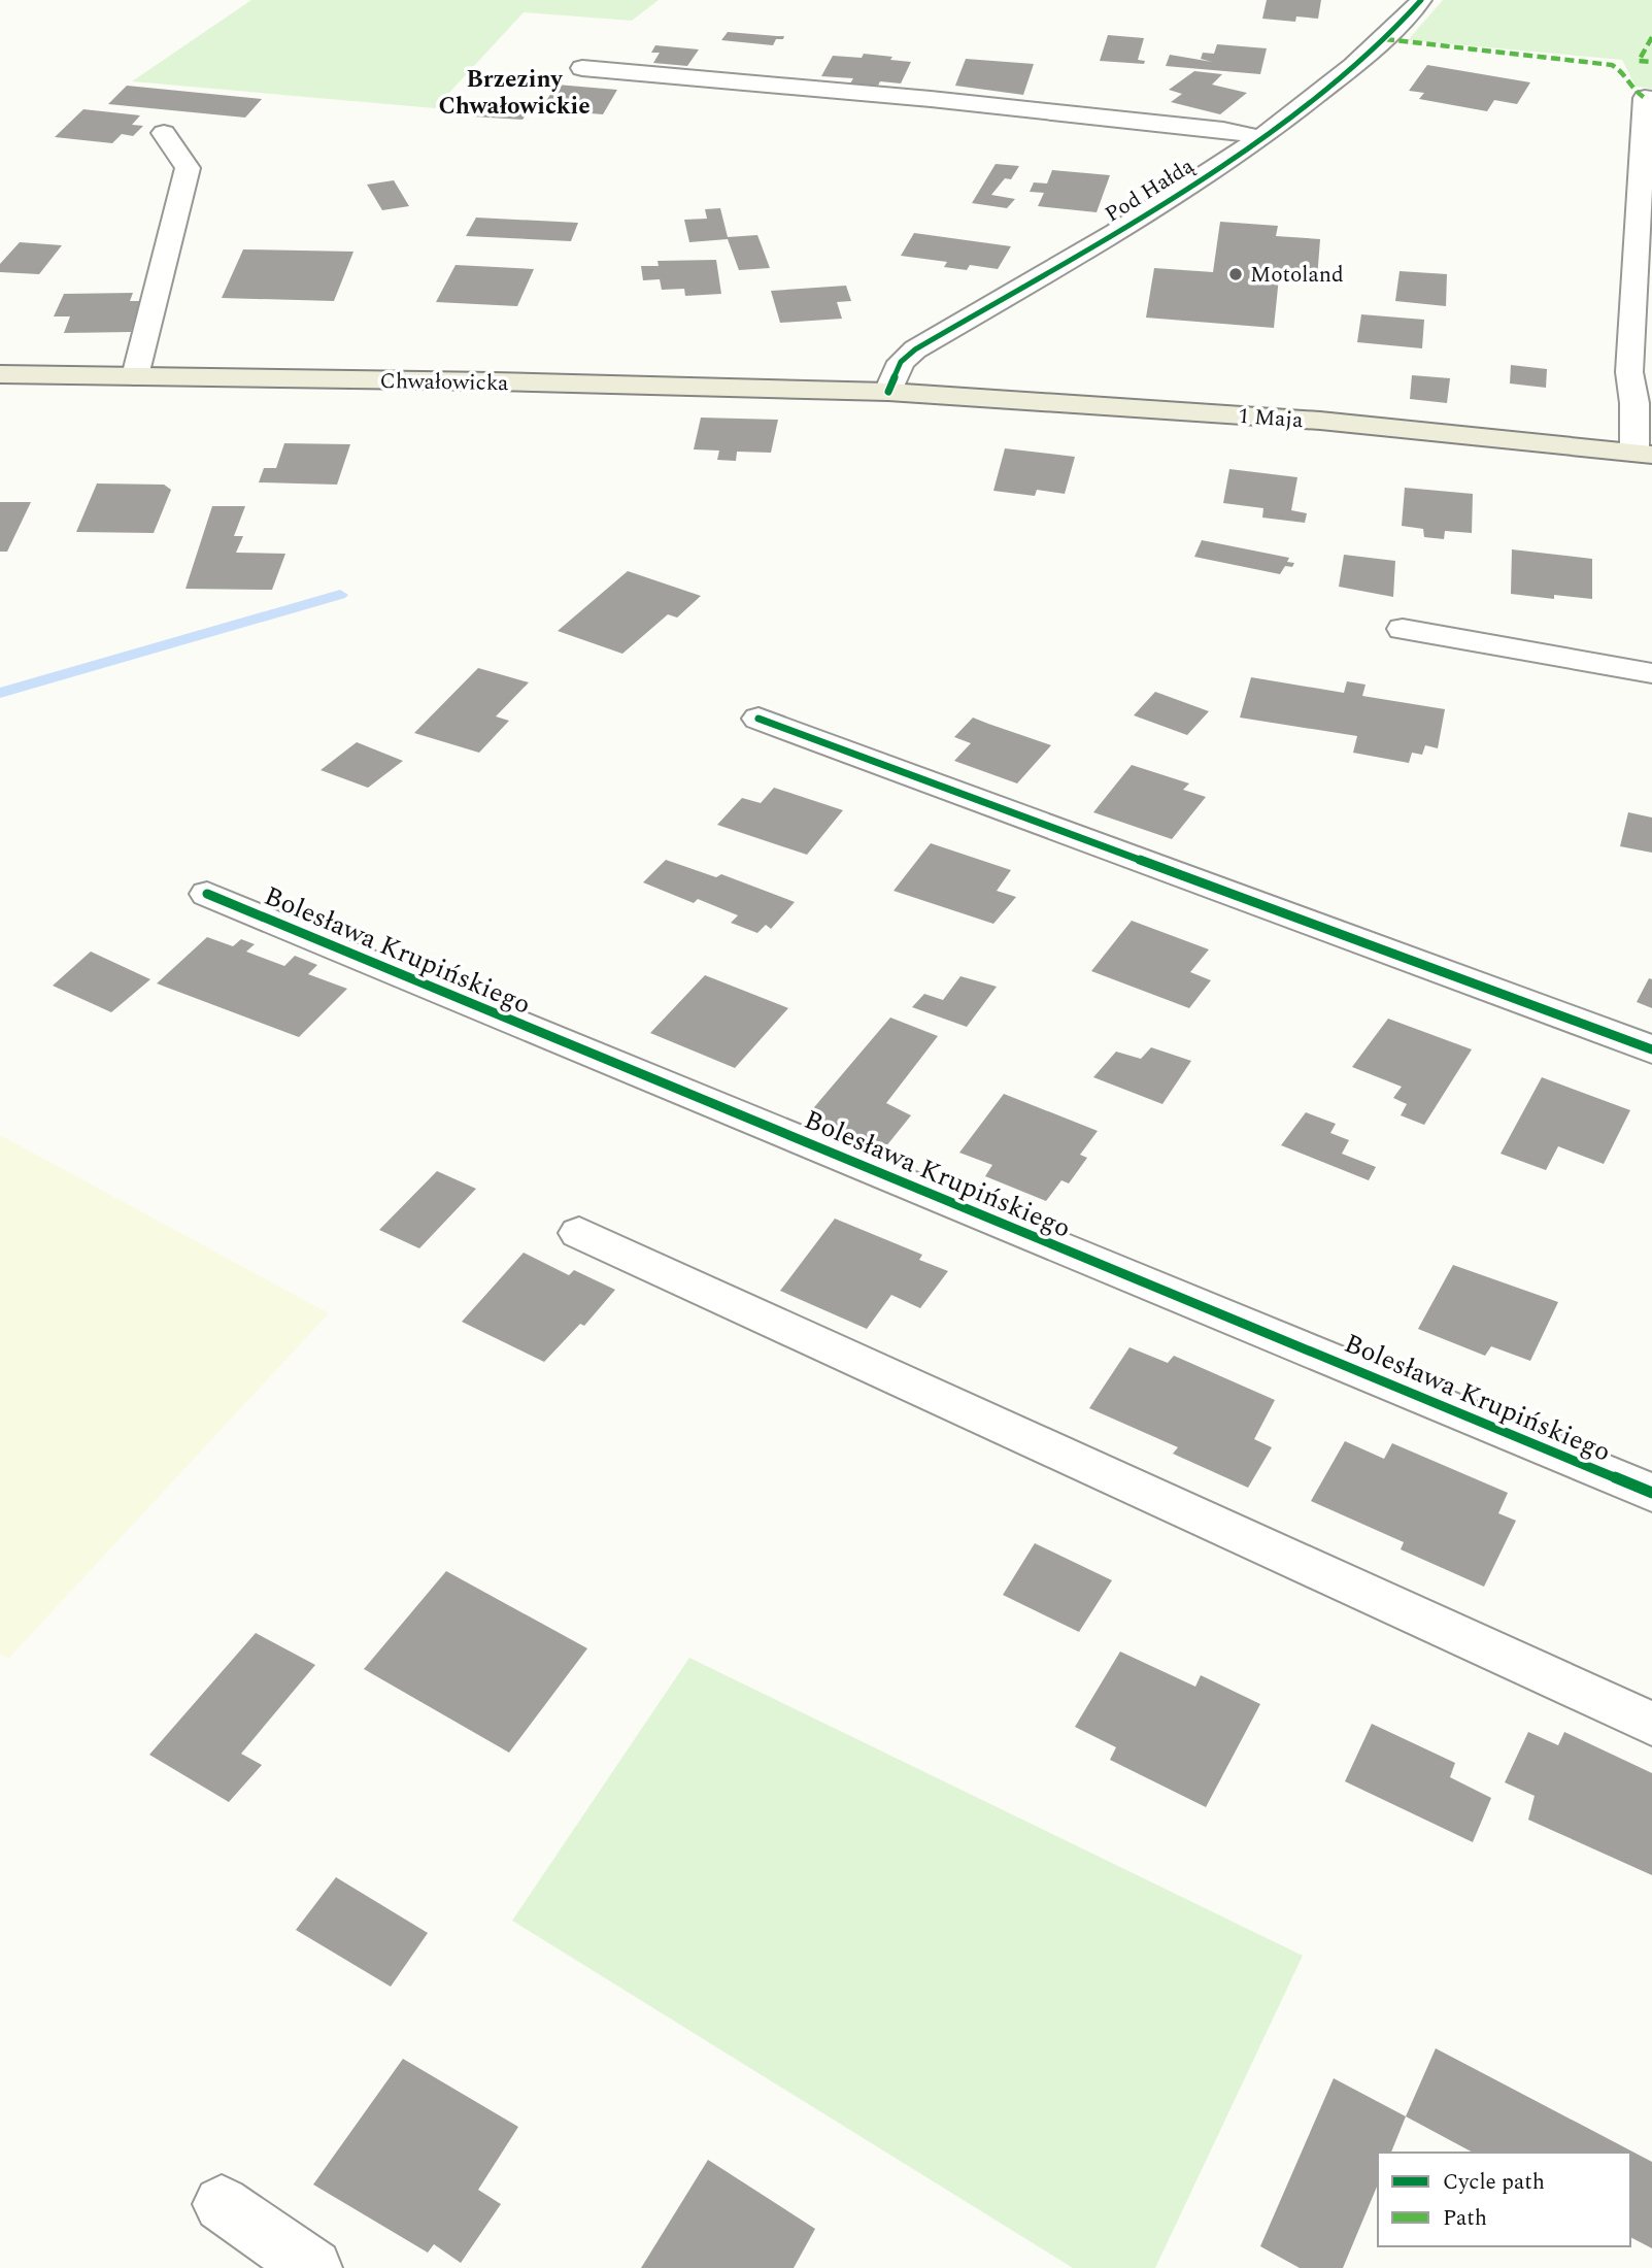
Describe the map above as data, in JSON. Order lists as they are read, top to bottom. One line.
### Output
{"streets":{"main road":["Chwałowicka","1 Maja"],"street":["Pod Hałdą","Bolesława Krupińskiego"]},"crossings":[["Pod Hałdą","Chwałowicka"],["Pod Hałdą","1 Maja"],["Chwałowicka","1 Maja"]],"districts":["Brzeziny Chwałowickie"],"places":["Motoland"],"legend":["Cycle path","Path"]}
